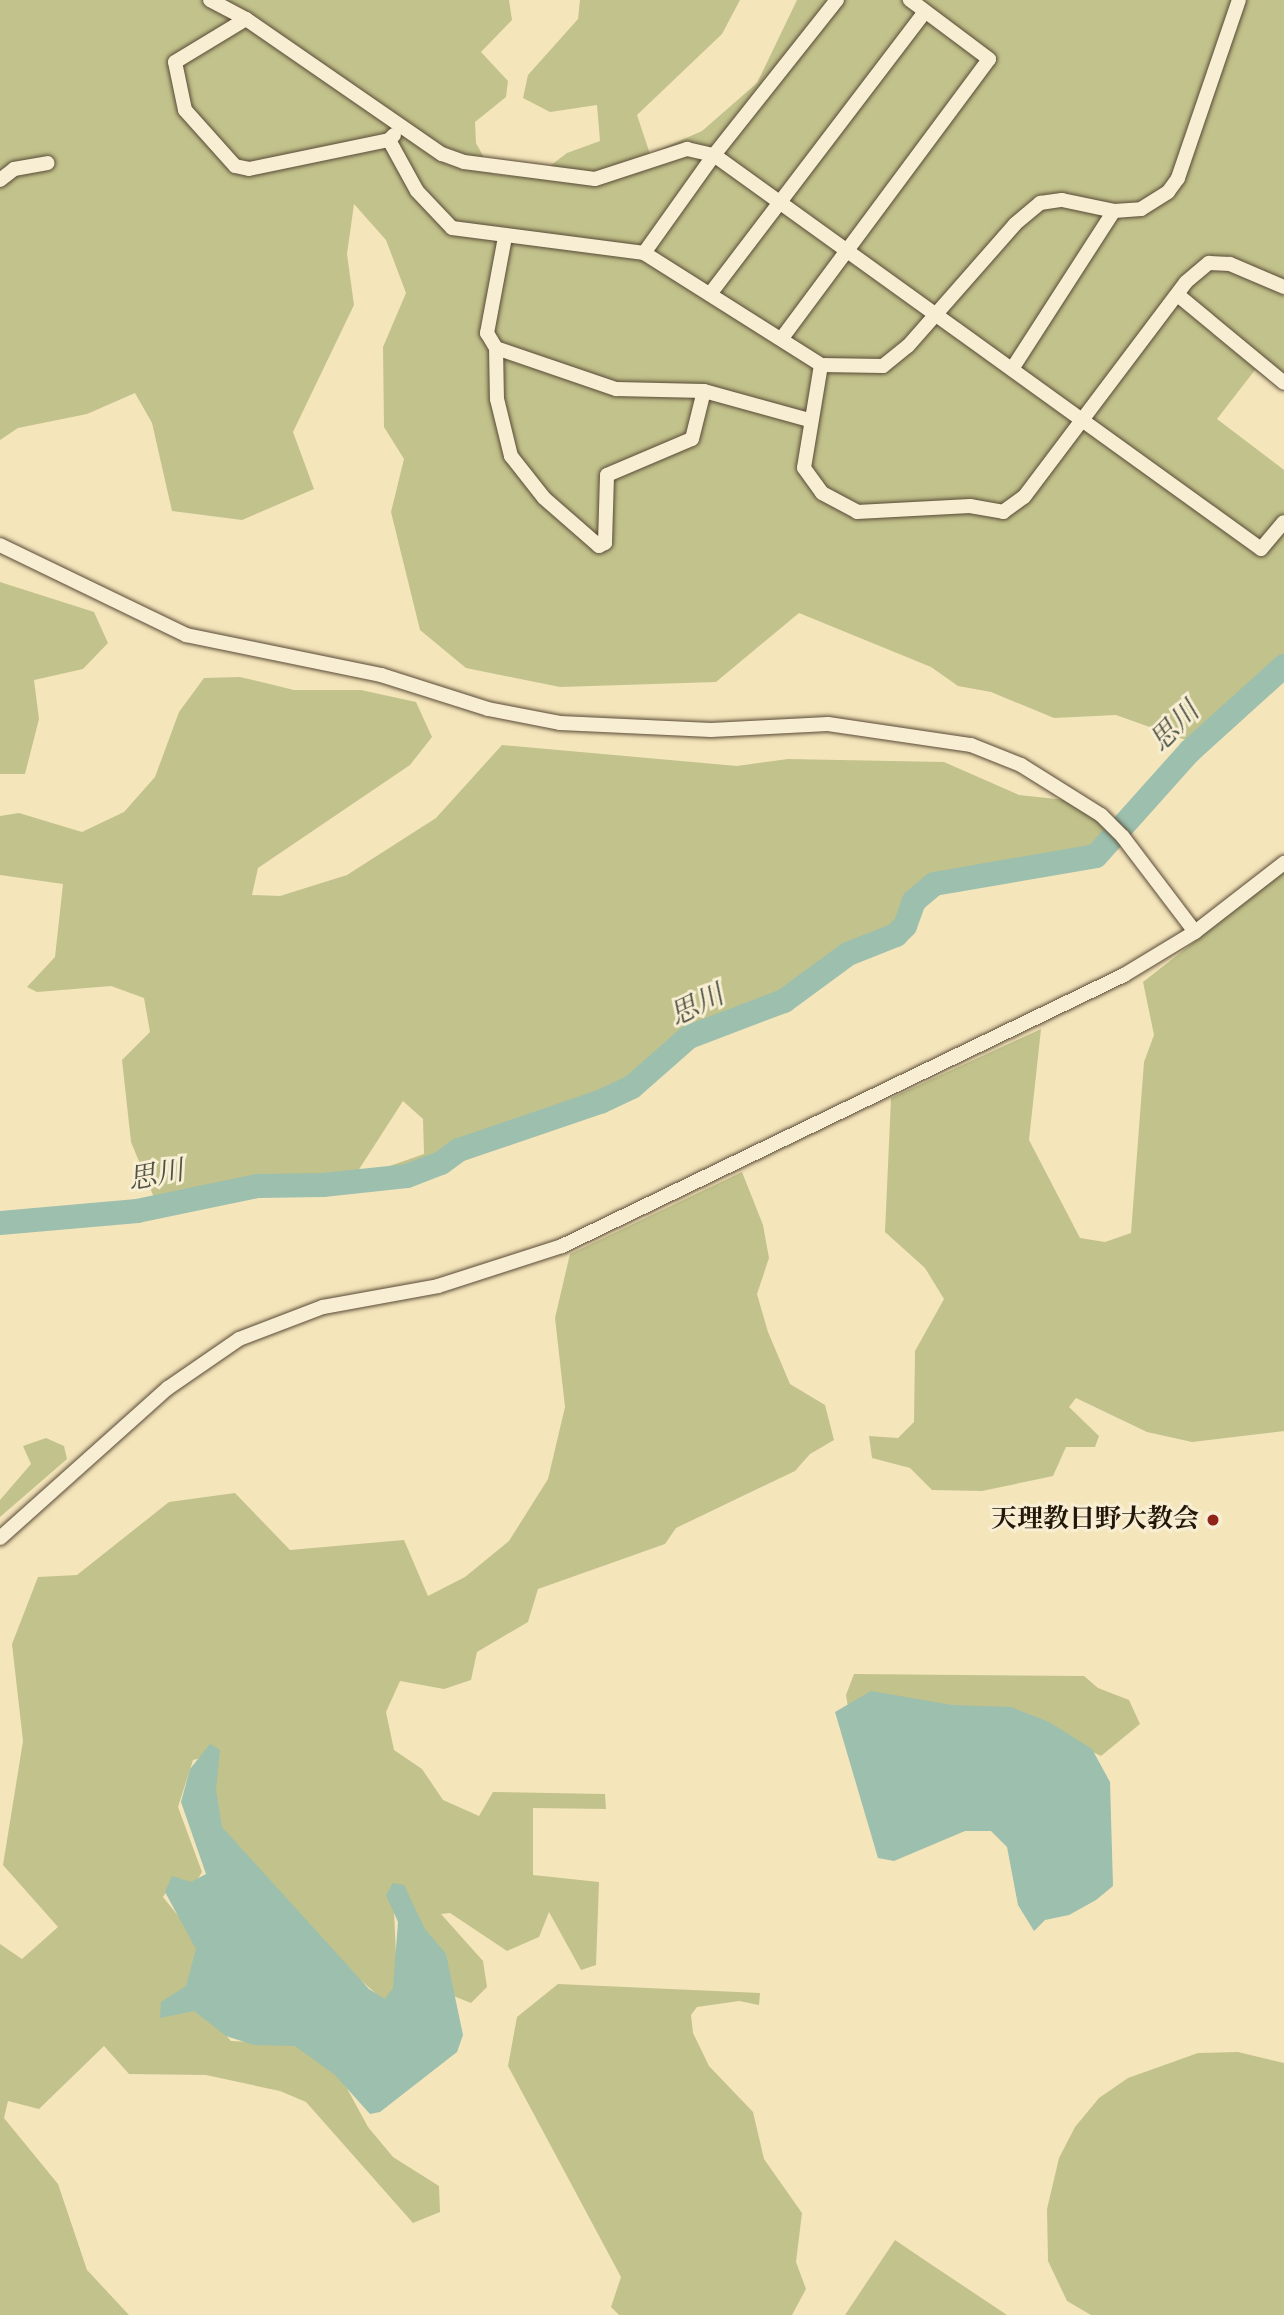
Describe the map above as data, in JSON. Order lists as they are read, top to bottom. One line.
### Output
{"water":["思川"],"places":["天理教日野大教会"]}
